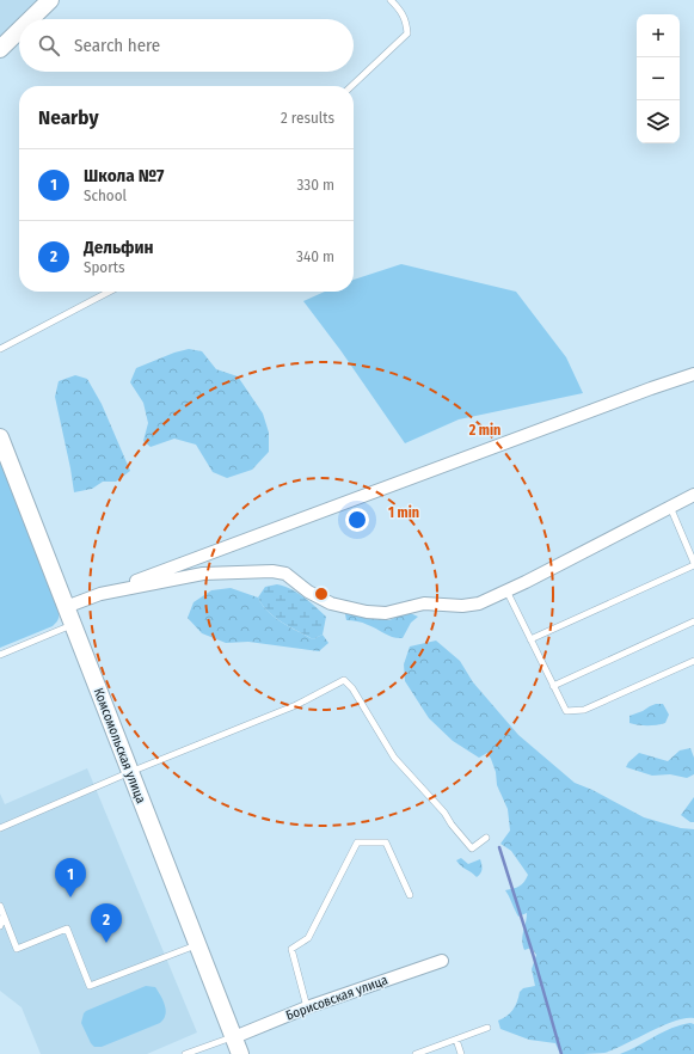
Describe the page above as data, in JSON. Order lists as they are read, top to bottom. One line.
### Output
{"streets":{"main road":["Комсомольская улица"],"street":["Борисовская улица"]},"crossings":[["Комсомольская улица","Борисовская улица"]],"page":{"map_buttons":["+","−"],"search":"Search here","heading":["Nearby","2 results"],"list":[{"mark":"1","name":"Школа №7","note":"School","value":"330 m"},{"mark":"2","name":"Дельфин","note":"Sports","value":"340 m"}],"pins":["1","2"]},"rings":["2 min","1 min"]}
